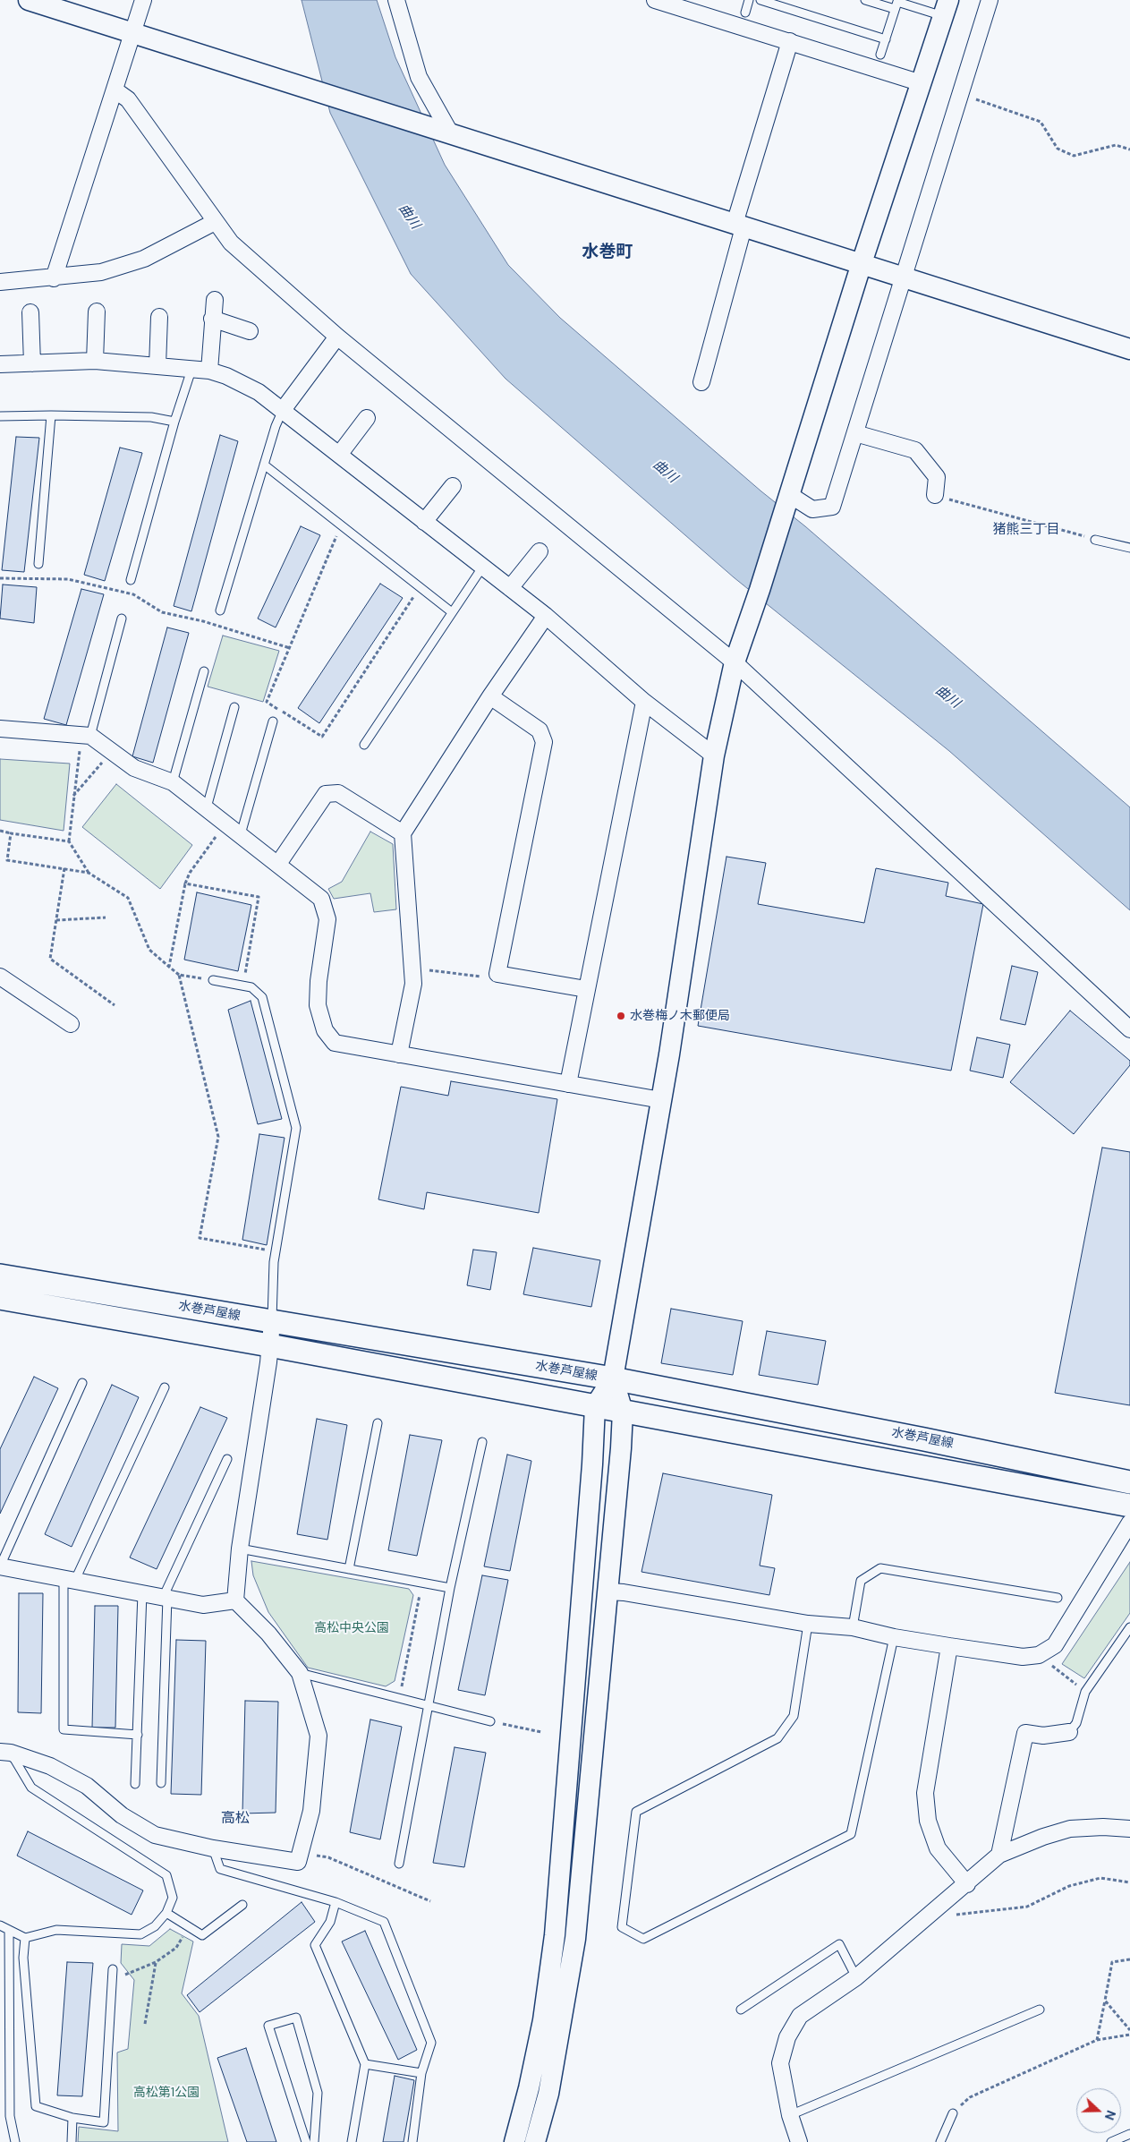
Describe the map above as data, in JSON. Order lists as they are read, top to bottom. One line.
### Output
{"streets":{"main road":["水巻芦屋線"]},"districts":["水巻町","猪熊三丁目","高松"],"water":["曲川"],"parks":["高松中央公園","高松第1公園"],"places":["水巻梅ノ木郵便局"],"north":"right"}
